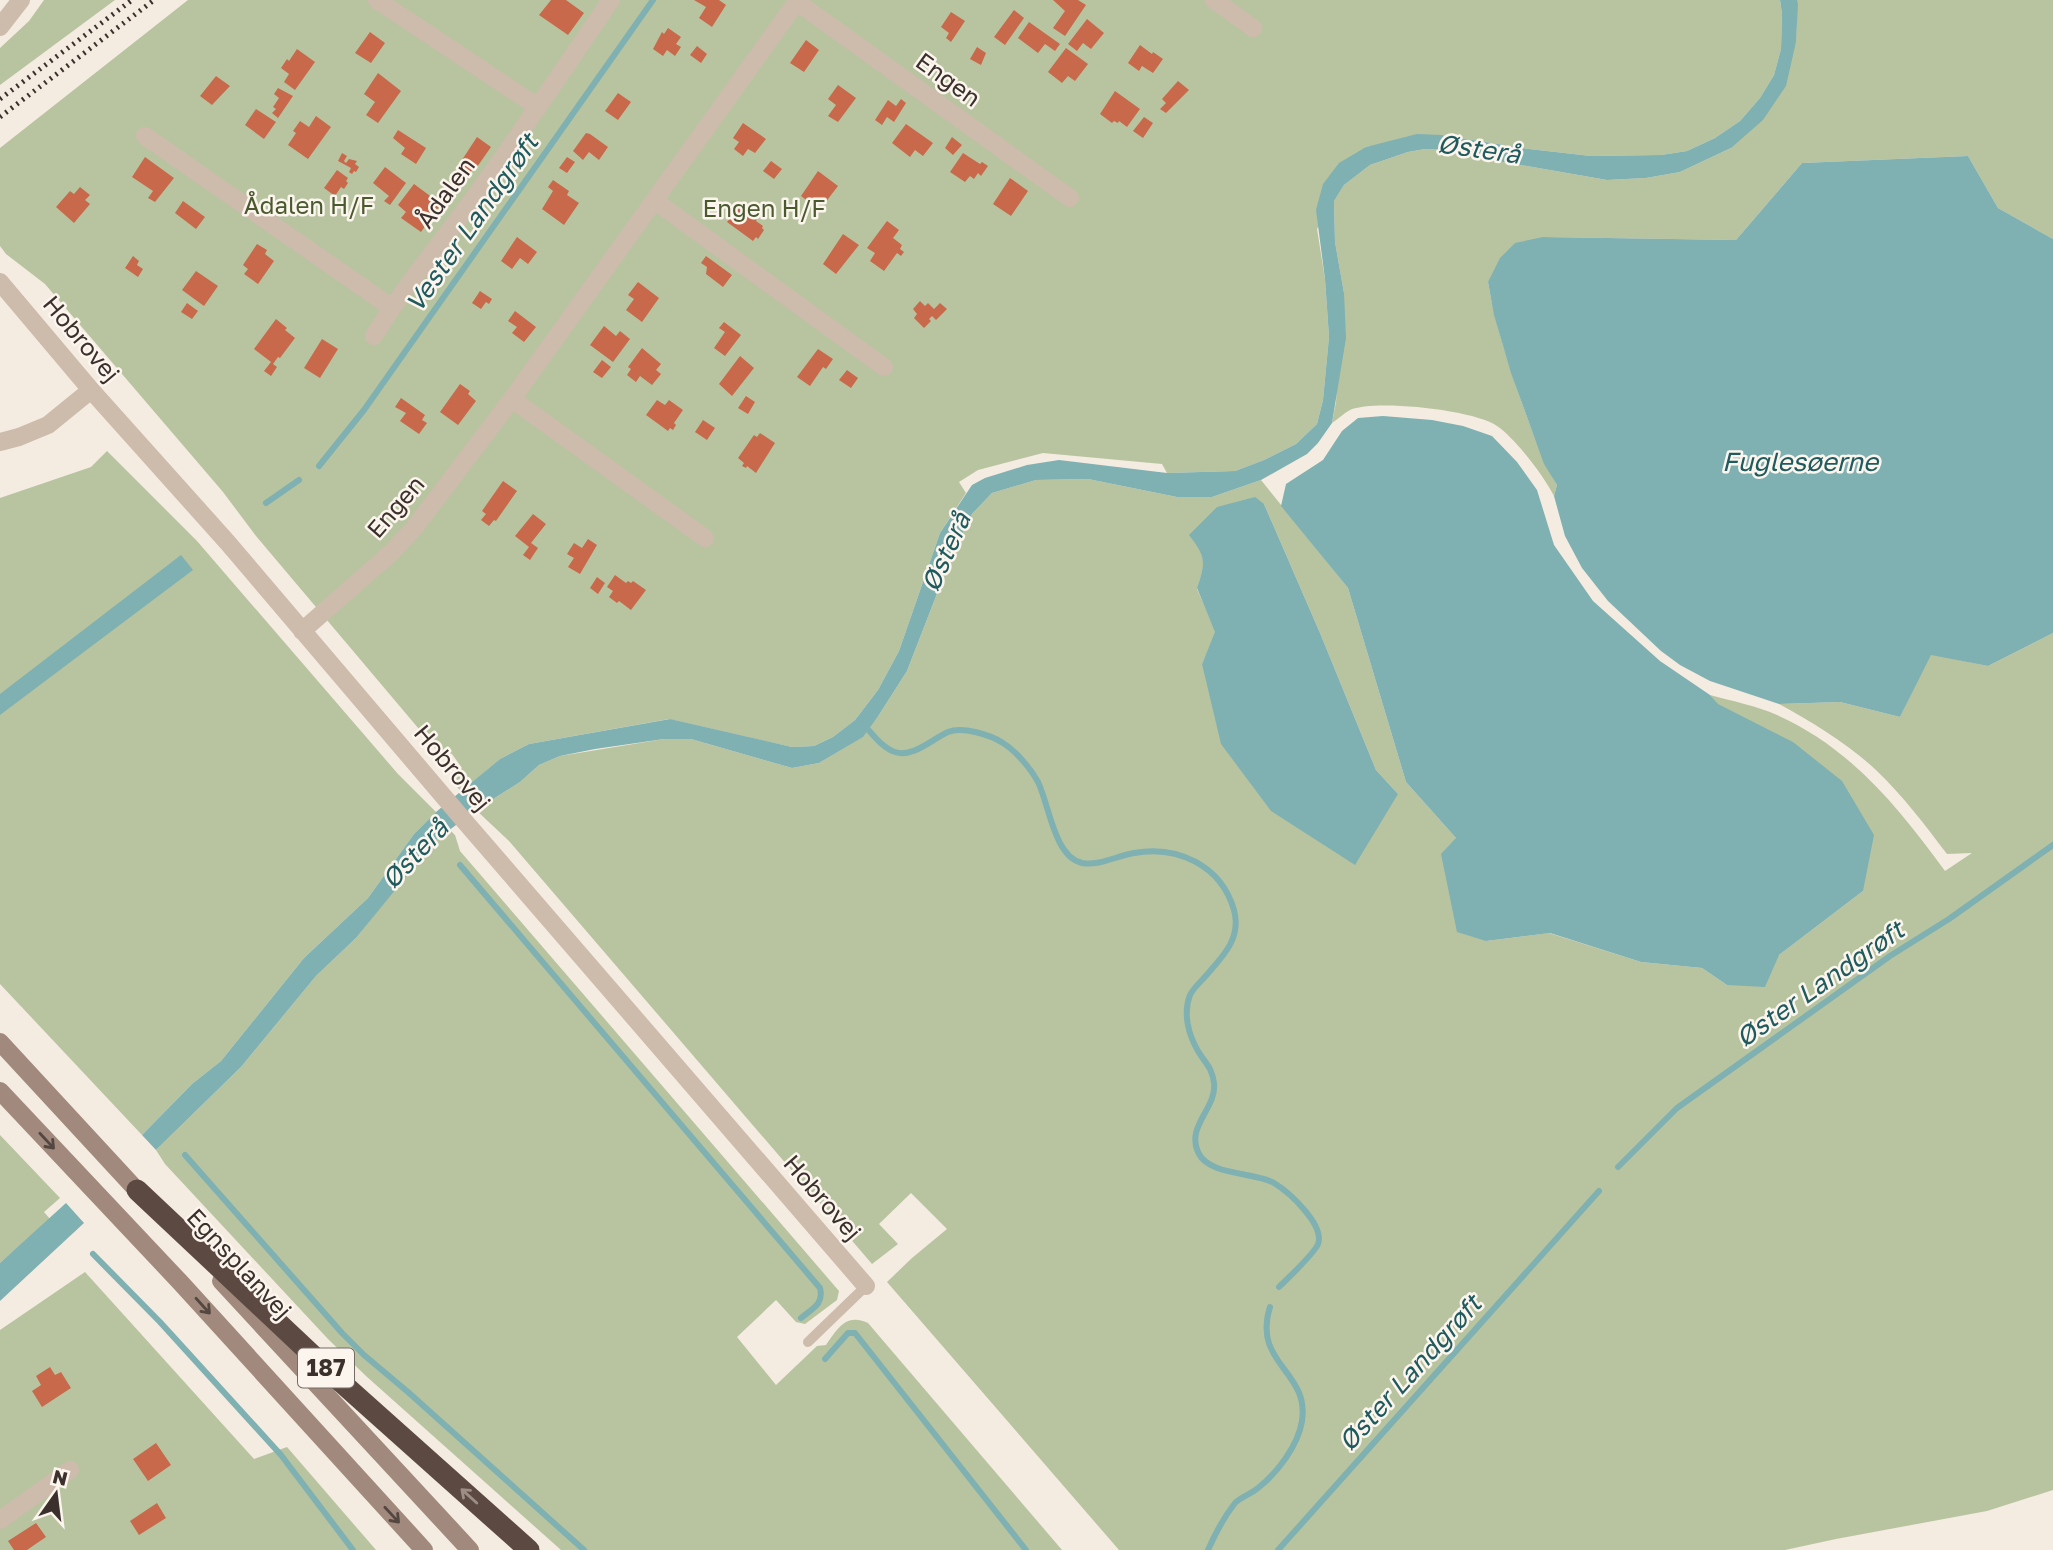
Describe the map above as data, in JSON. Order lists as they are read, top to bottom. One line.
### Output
{"streets":{"highway":["187"],"main road":["Egnsplanvej"],"street":["Engen","Ådalen","Hobrovej"]},"crossings":[["Engen","Hobrovej"],["Egnsplanvej","187"]],"water":["Østerå","Vester Landgrøft","Fuglesøerne","Øster Landgrøft"],"parks":["Ådalen H/F","Engen H/F"],"north":"top"}
